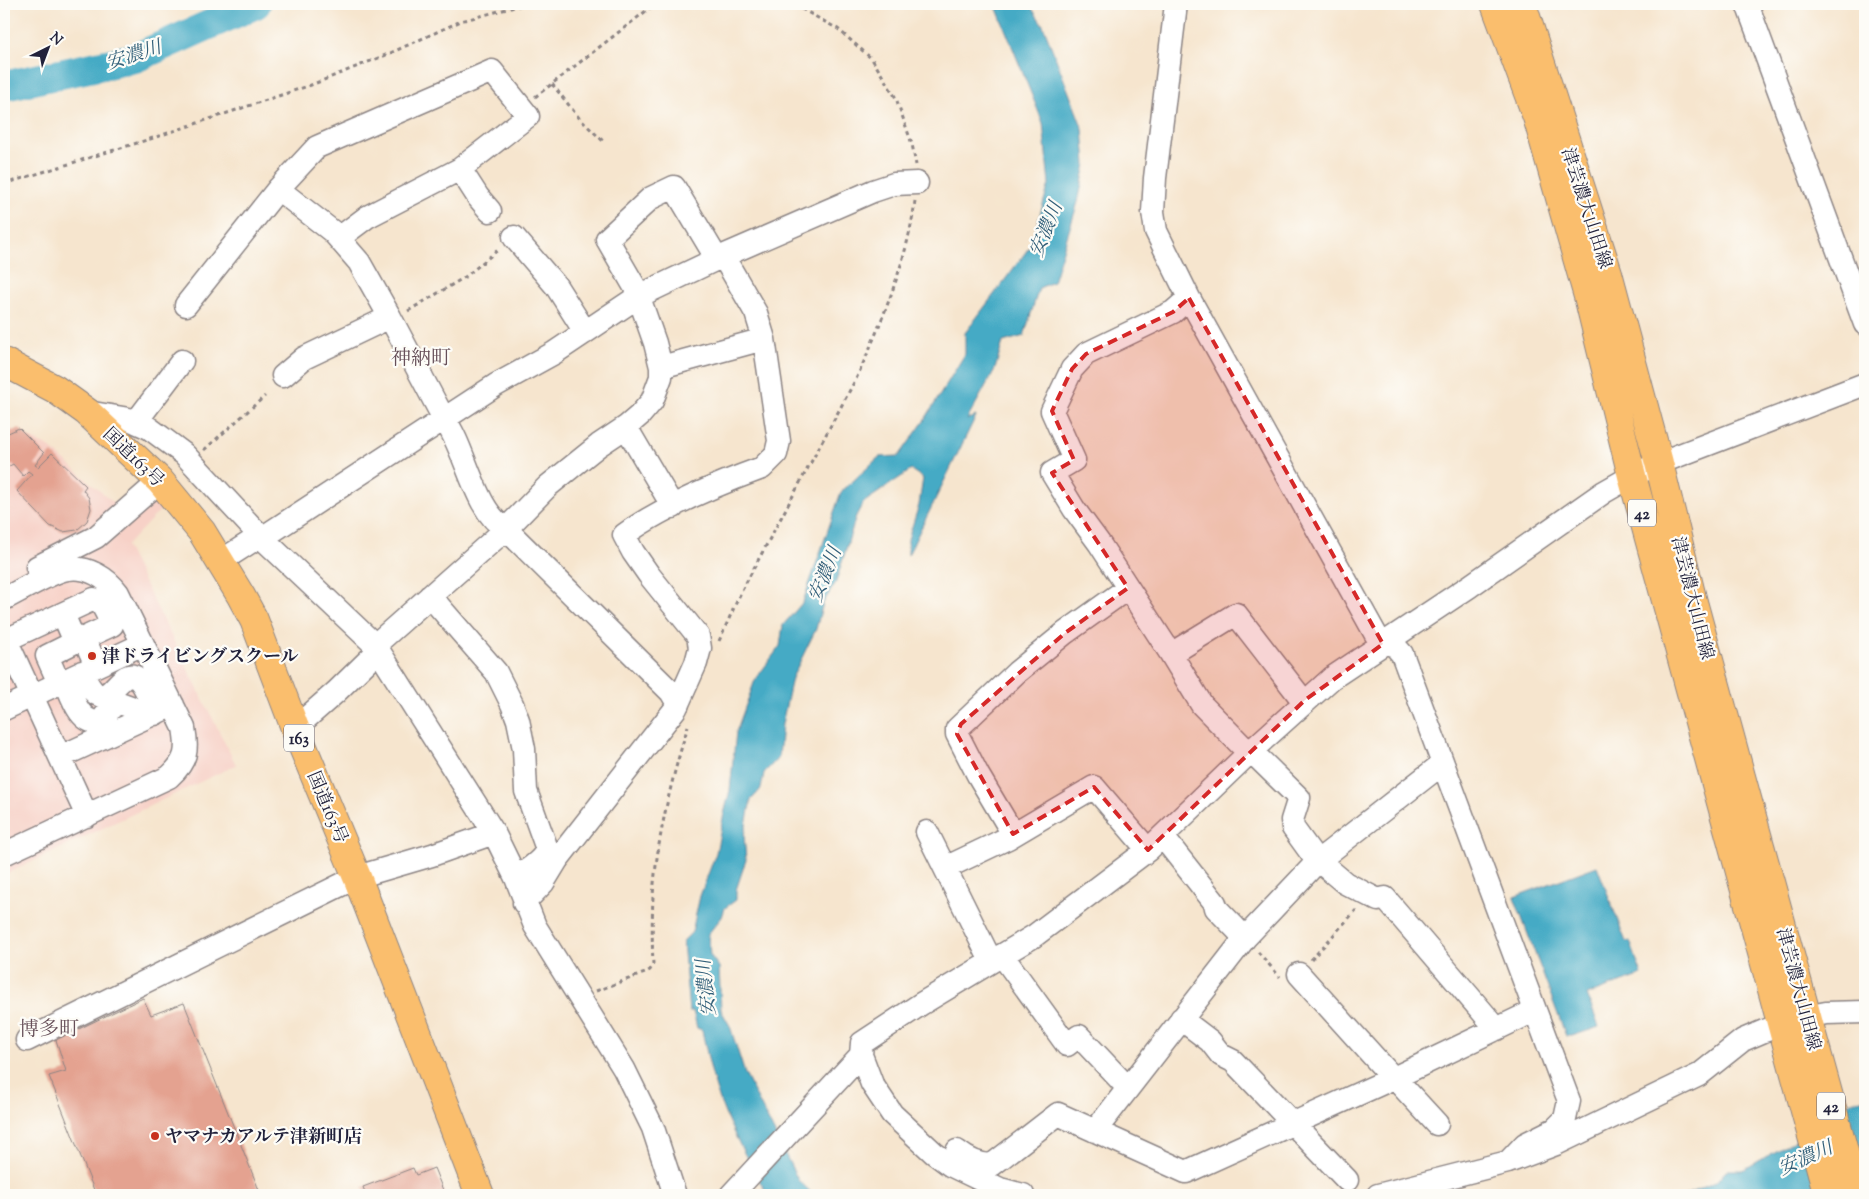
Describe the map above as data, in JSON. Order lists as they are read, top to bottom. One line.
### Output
{"streets":{"main road":["津芸濃大山田線","国道163号","42","163"]},"districts":["神納町","博多町"],"water":["安濃川"],"places":["津ドライビングスクール","ヤマナカアルテ津新町店"],"north":"top right"}
